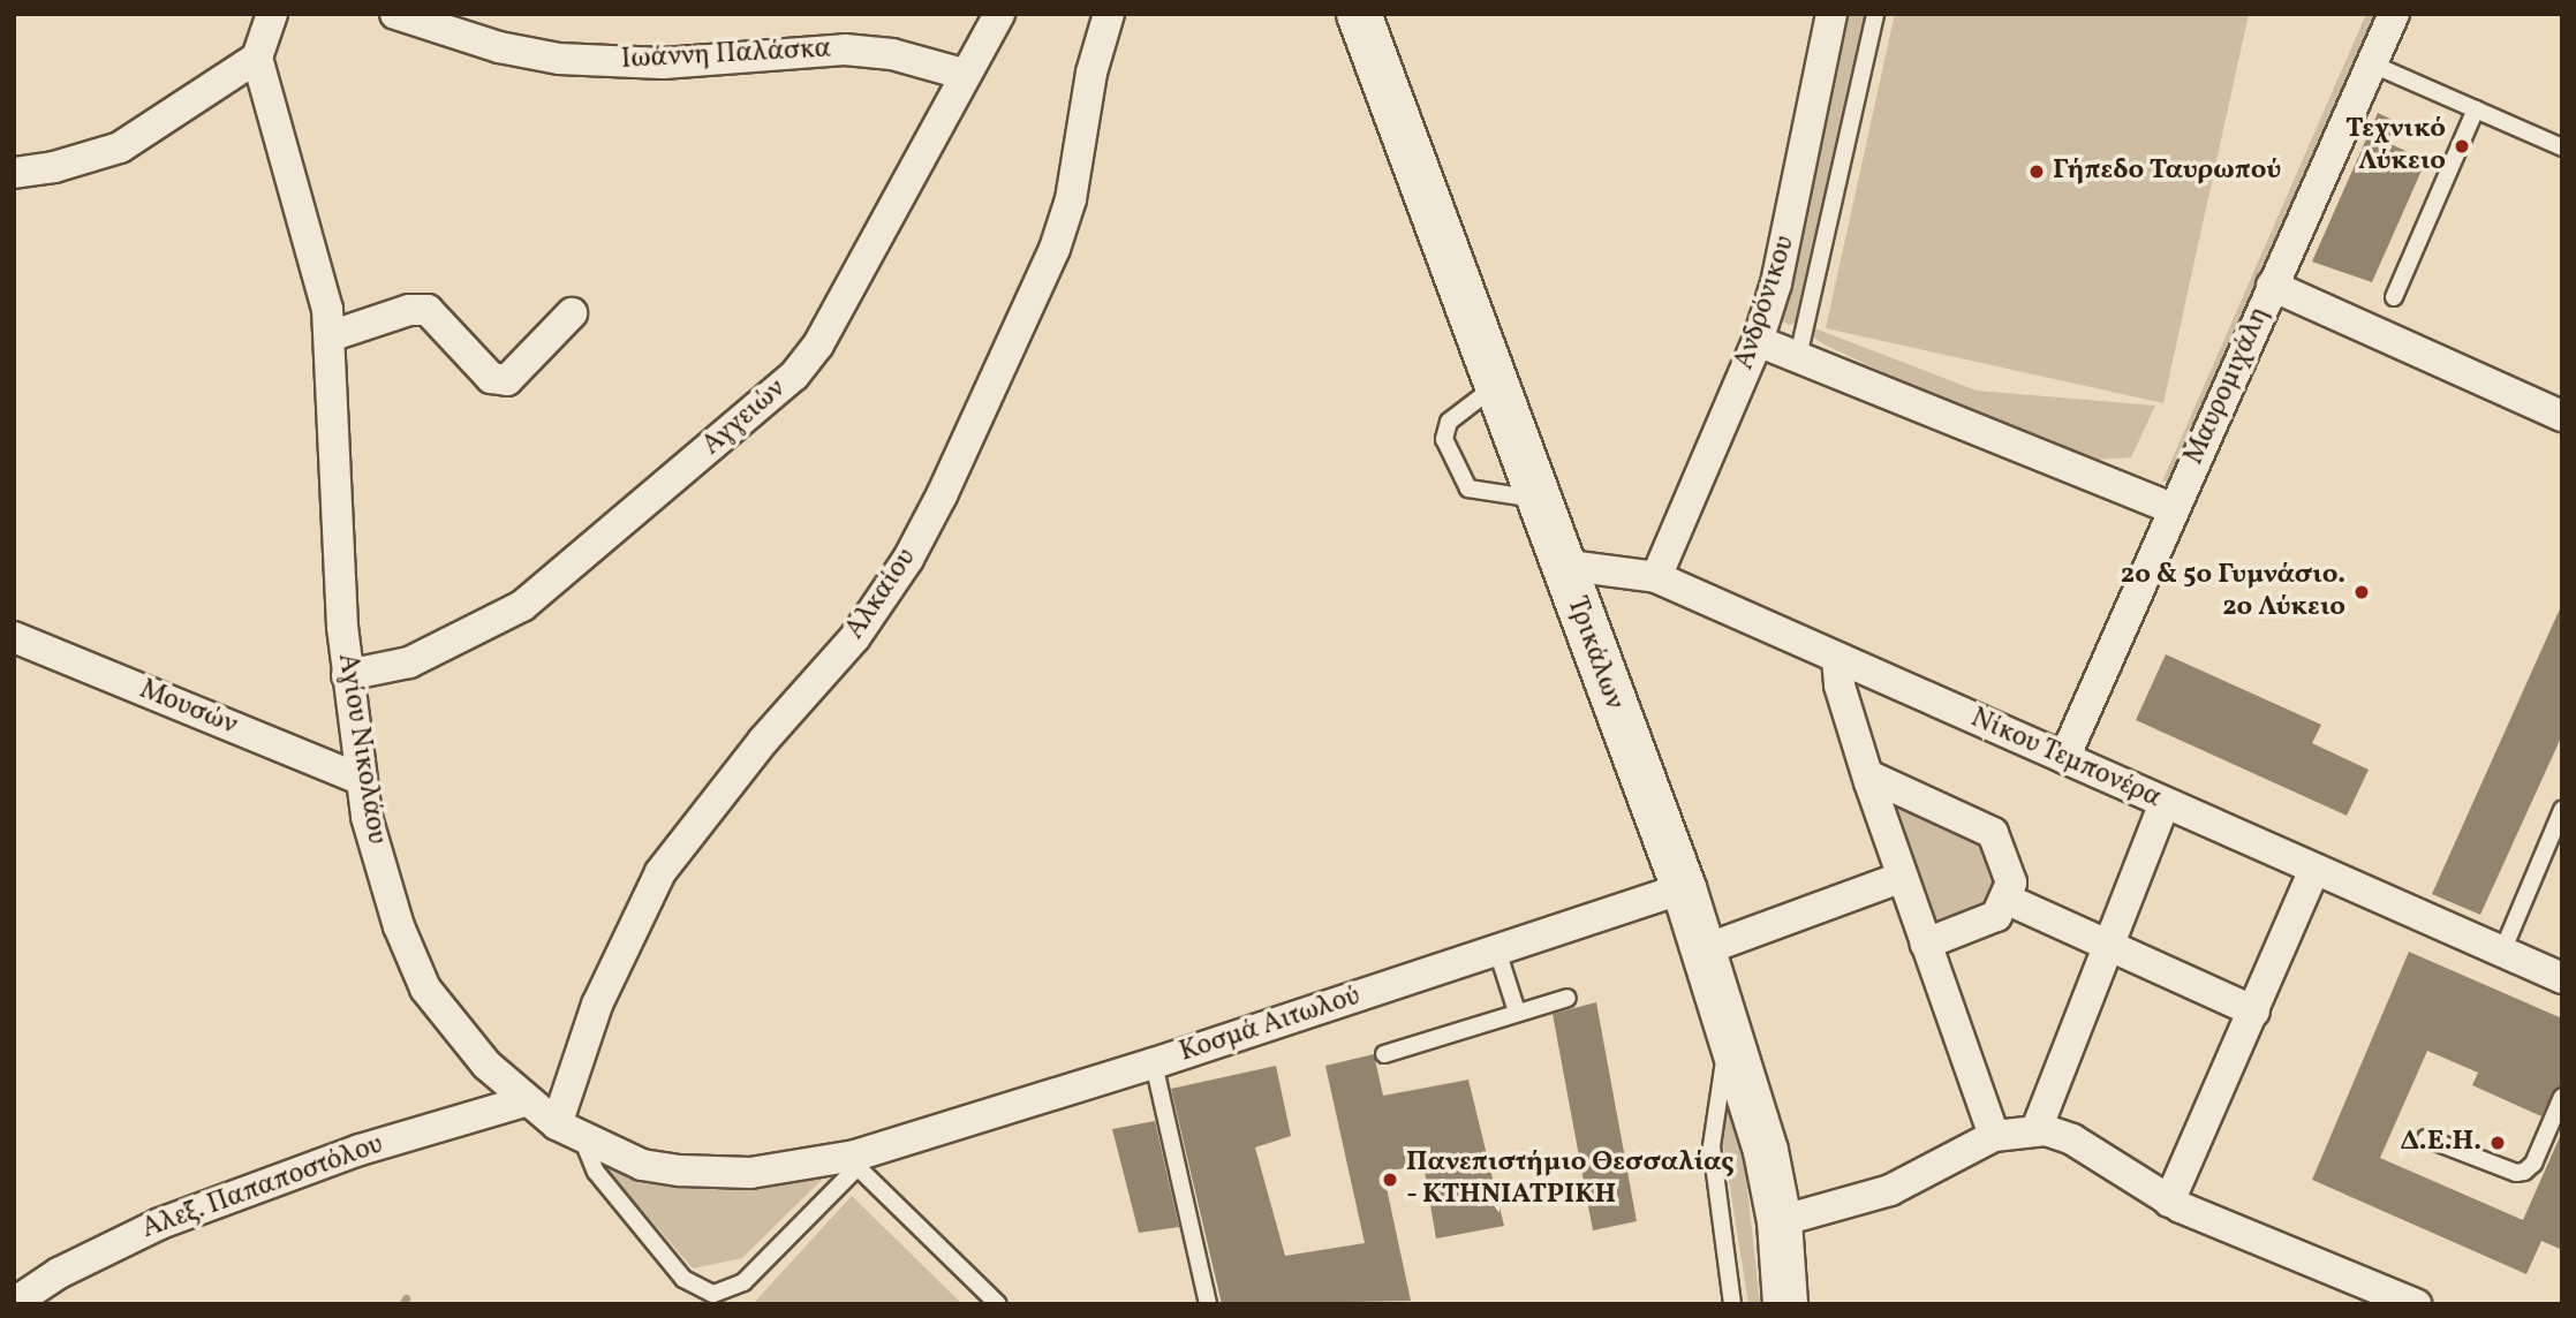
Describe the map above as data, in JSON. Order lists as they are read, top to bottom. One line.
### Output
{"streets":{"main road":["Τρικάλων"],"street":["Ιωάννη Παλάσκα","Ανδρόνικου","Μαυρομιχάλη","Αγγειών","Αλκαίου","Μουσών","Αγίου Νικολάου","Νίκου Τεμπονέρα","Κοσμά Αιτωλού","Αλεξ. Παπαποστόλου"]},"crossings":[["Ιωάννη Παλάσκα","Αγγειών"],["Ανδρόνικου","Νίκου Τεμπονέρα"],["Μαυρομιχάλη","Νίκου Τεμπονέρα"],["Αγγειών","Αγίου Νικολάου"],["Αλκαίου","Αγίου Νικολάου"],["Τρικάλων","Νίκου Τεμπονέρα"],["Τρικάλων","Κοσμά Αιτωλού"],["Μουσών","Αγίου Νικολάου"],["Αγίου Νικολάου","Κοσμά Αιτωλού"],["Αγίου Νικολάου","Αλεξ. Παπαποστόλου"]],"places":["Τεχνικό Λύκειο","Γήπεδο Ταυρωπού","2ο & 5ο Γυμνάσιο. 2ο Λύκειο","Δ.Ε.Η.","Πανεπιστήμιο Θεσσαλίας - ΚΤΗΝΙΑΤΡΙΚΗ"]}
